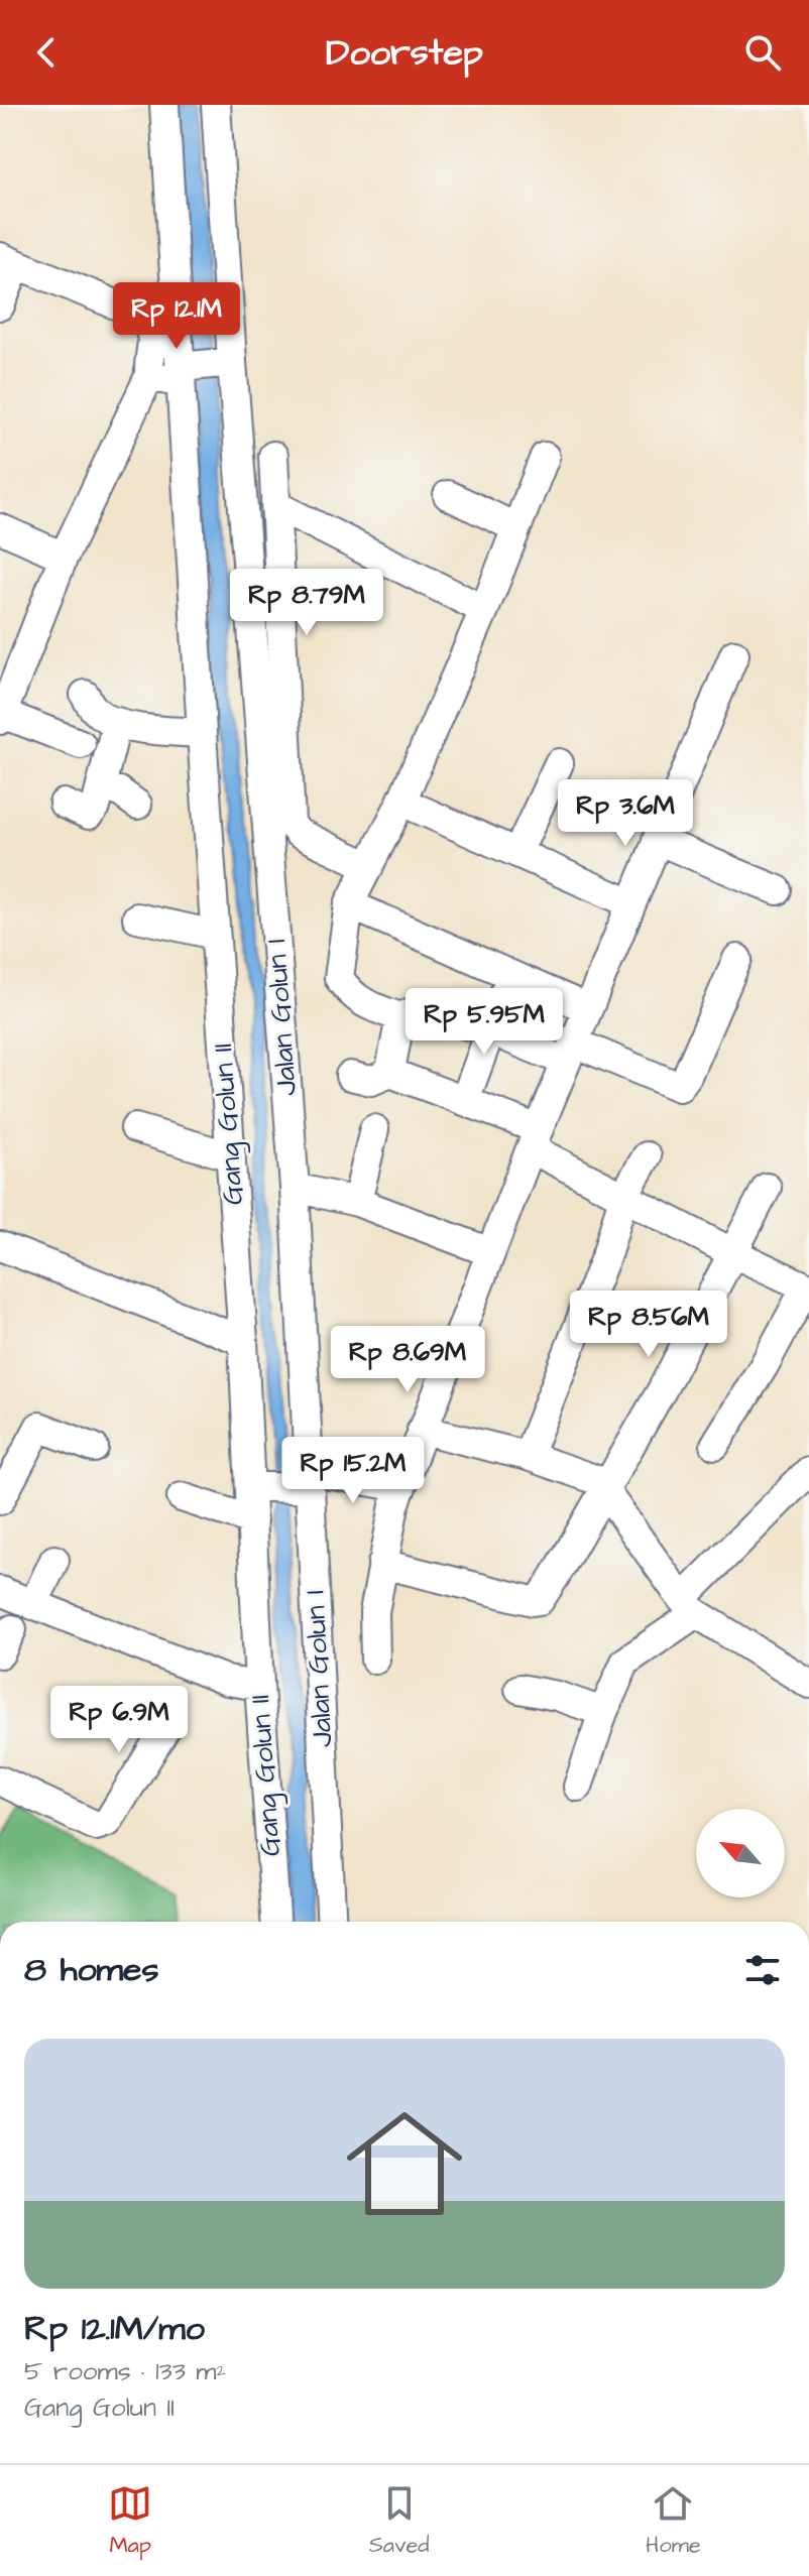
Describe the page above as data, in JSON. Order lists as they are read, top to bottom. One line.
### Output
{"streets":{"street":["Jalan Golun I","Gang Golun II"]},"north":"top left","page":{"header":"Doorstep","price":["Rp 12.1M","Rp 8.79M","Rp 3.6M","Rp 5.95M","Rp 8.56M","Rp 8.69M","Rp 15.2M","Rp 6.9M"],"heading":"8 homes","list":[{"name":"Rp 12.1M/mo","note":"5 rooms · 133 m² · Gang Golun II"}],"tabs":["Map","Saved","Home"]}}
